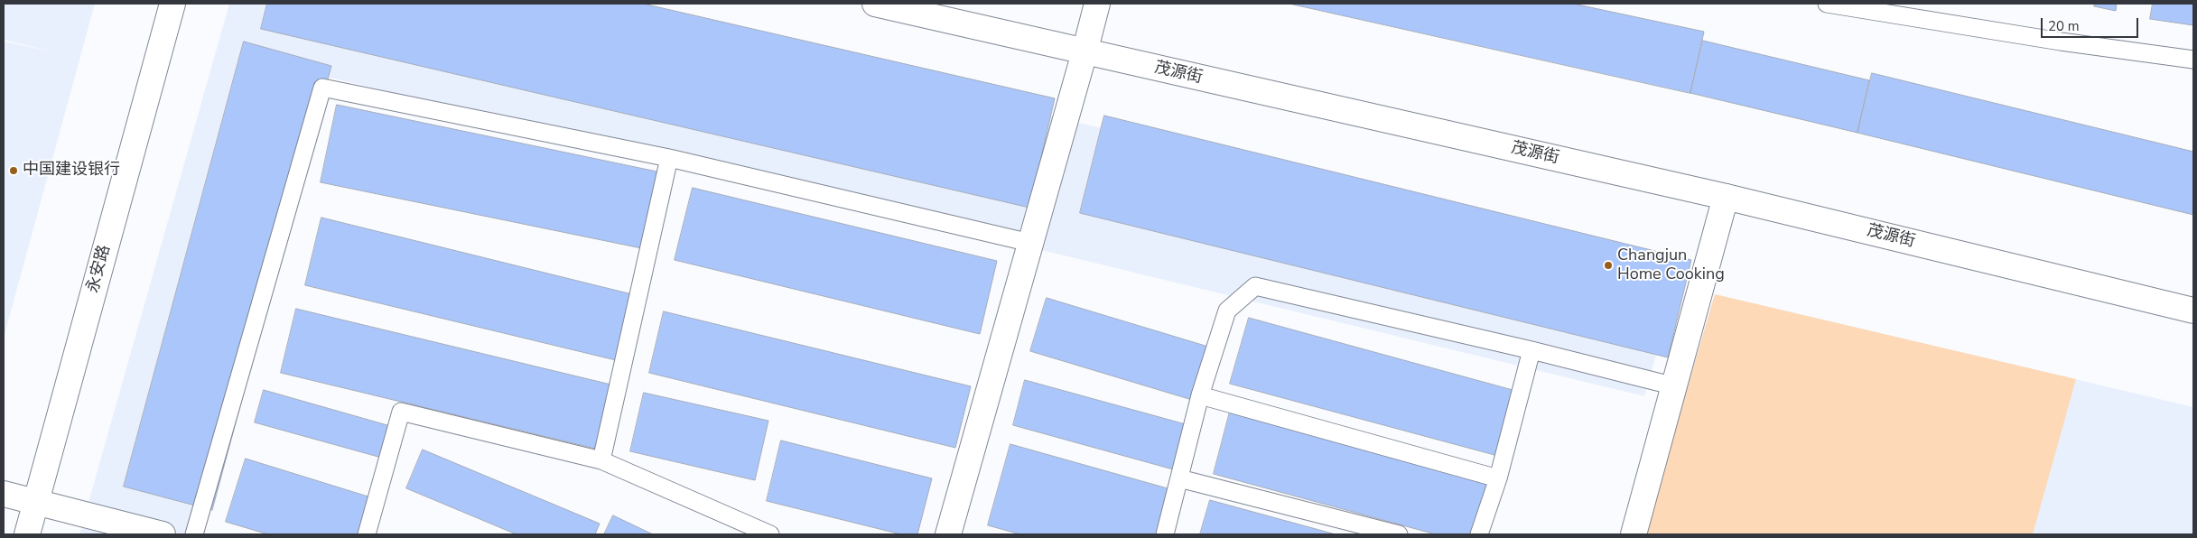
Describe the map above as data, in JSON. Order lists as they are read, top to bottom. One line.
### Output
{"streets":{"street":["茂源街","永安路"]},"places":["中国建设银行","Changjun Home Cooking"],"scale_bar":"20 m"}
